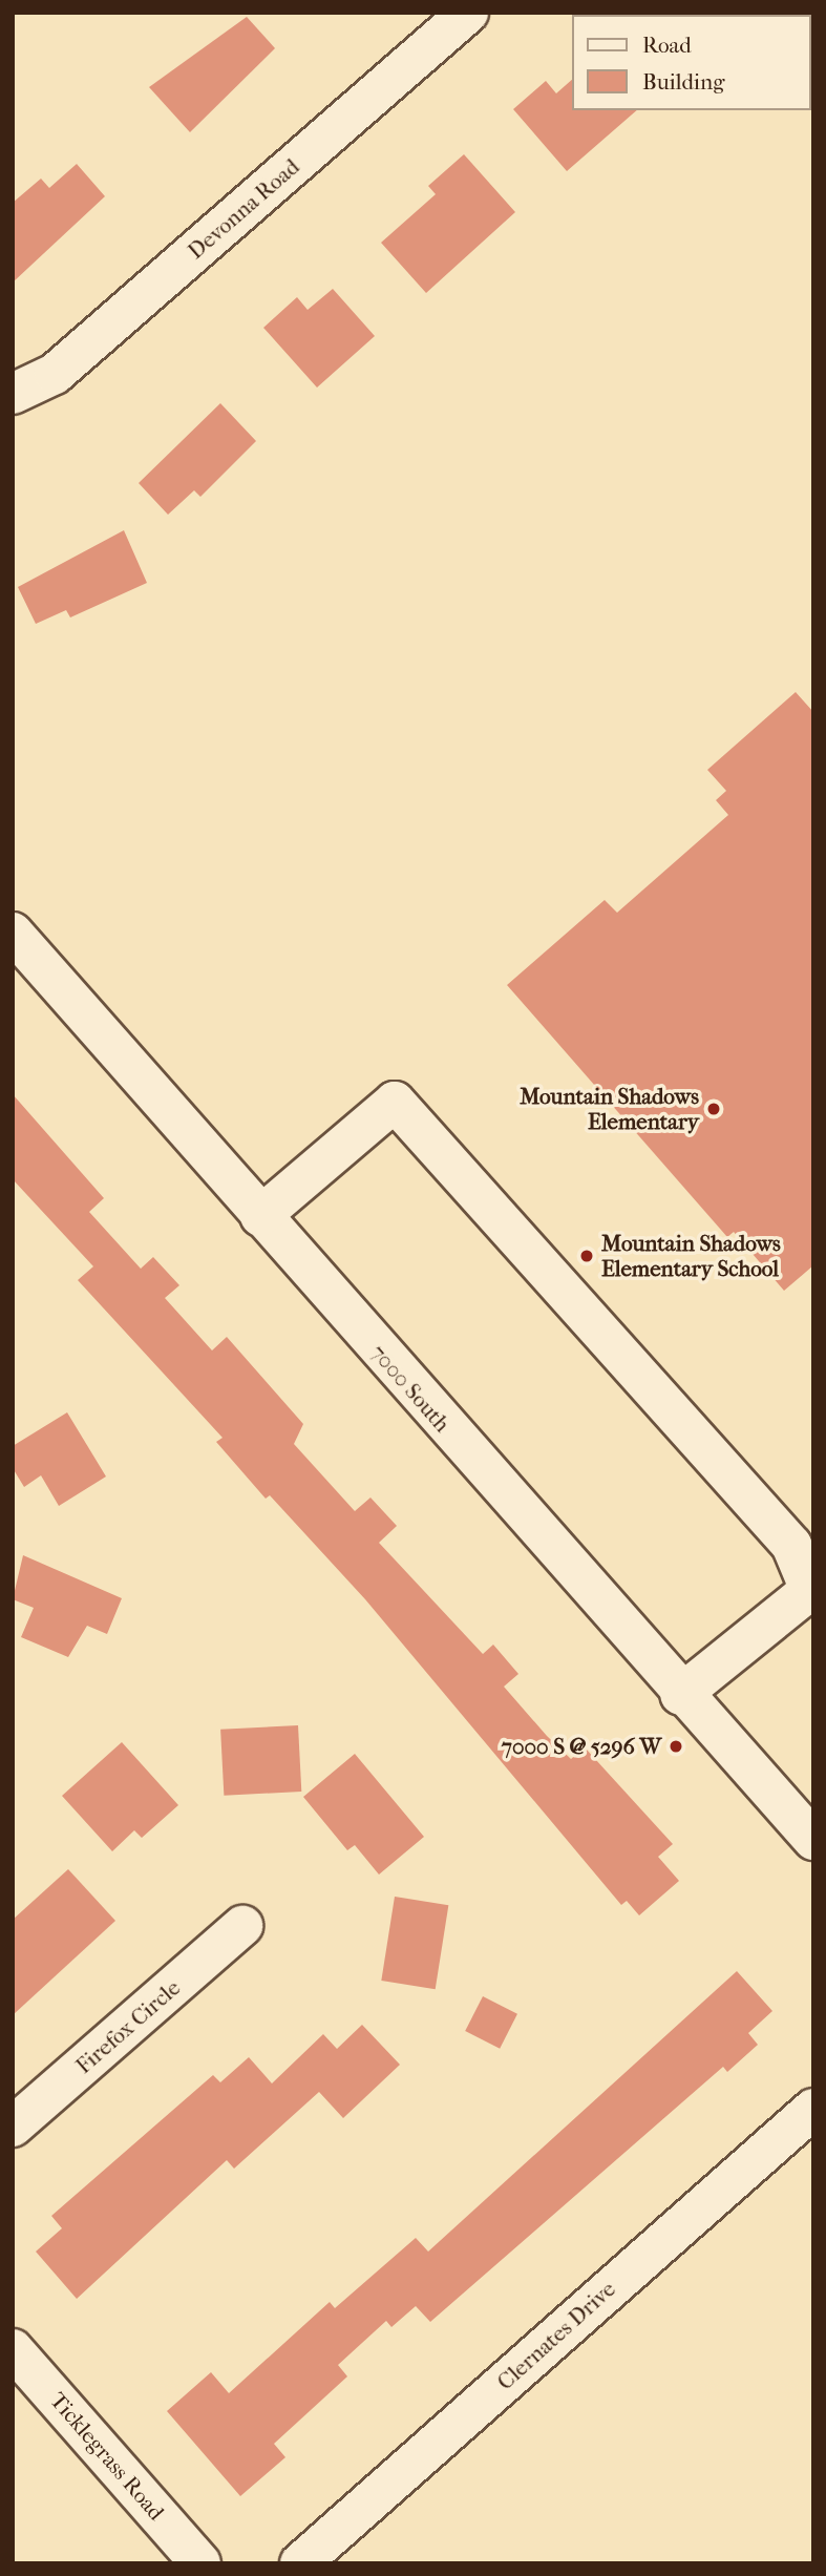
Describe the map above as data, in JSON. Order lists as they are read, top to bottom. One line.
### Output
{"streets":{"street":["Devonna Road","7000 South","Firefox Circle","Clernates Drive","Ticklegrass Road"]},"places":["Mountain Shadows Elementary","Mountain Shadows Elementary School","7000 S @ 5296 W"],"legend":["Road","Building"]}
